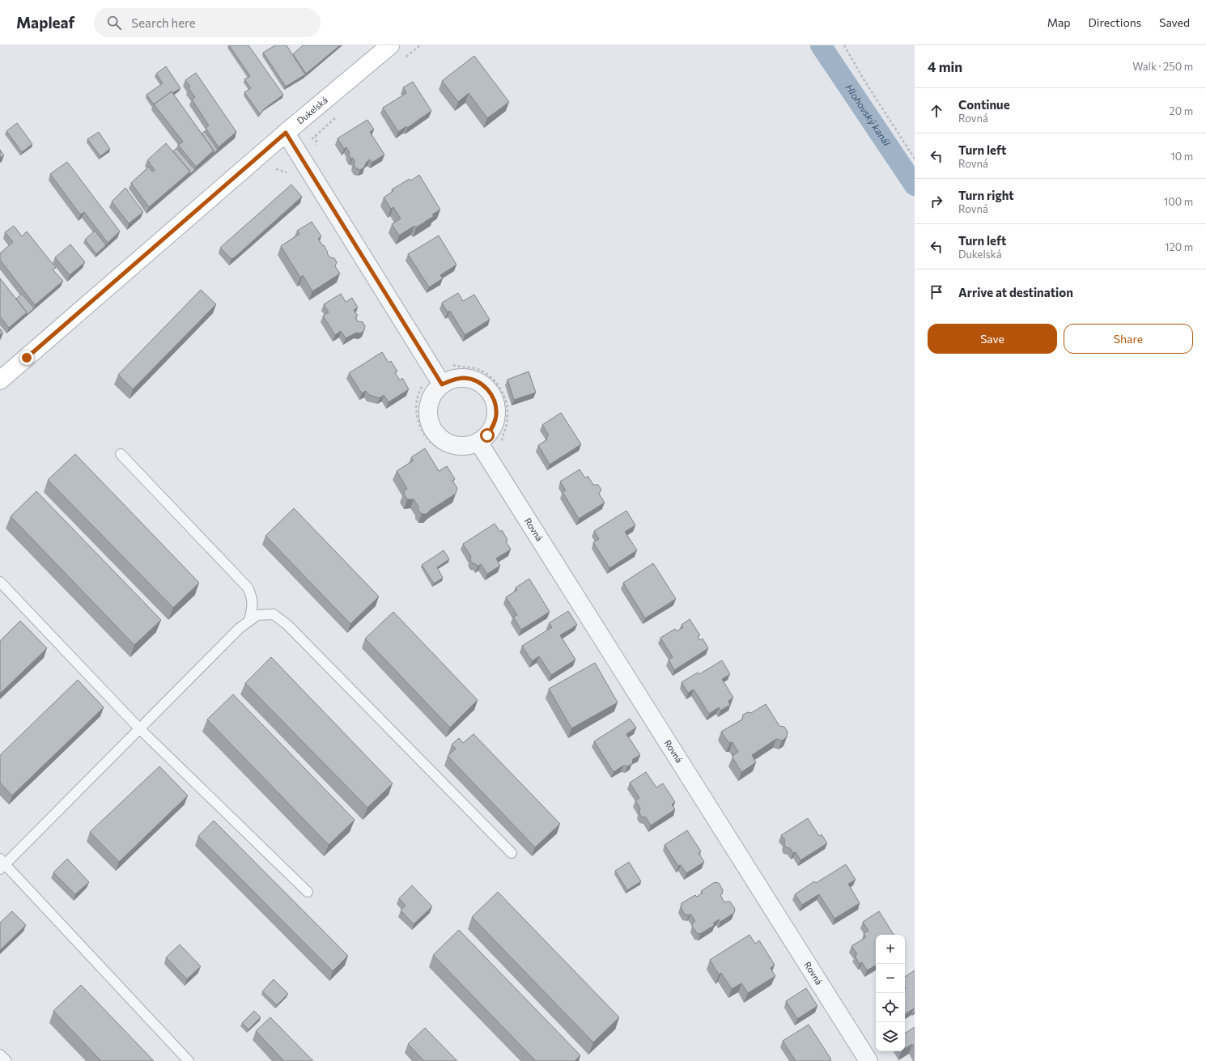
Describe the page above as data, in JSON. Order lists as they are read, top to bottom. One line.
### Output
{"streets":{"main road":["Dukelská"],"street":["Rovná"]},"water":["Hlohovský kanál"],"page":{"header":"Mapleaf","search":"Search here","nav":["Map","Directions","Saved"],"heading":["4 min","Walk · 250 m"],"list":[["Continue","Rovná","20 m"],["Turn left","Rovná","10 m"],["Turn right","Rovná","100 m"],["Turn left","Dukelská","120 m"],"Arrive at destination"],"buttons":["Save","Share"],"map_buttons":["+","−"]}}
